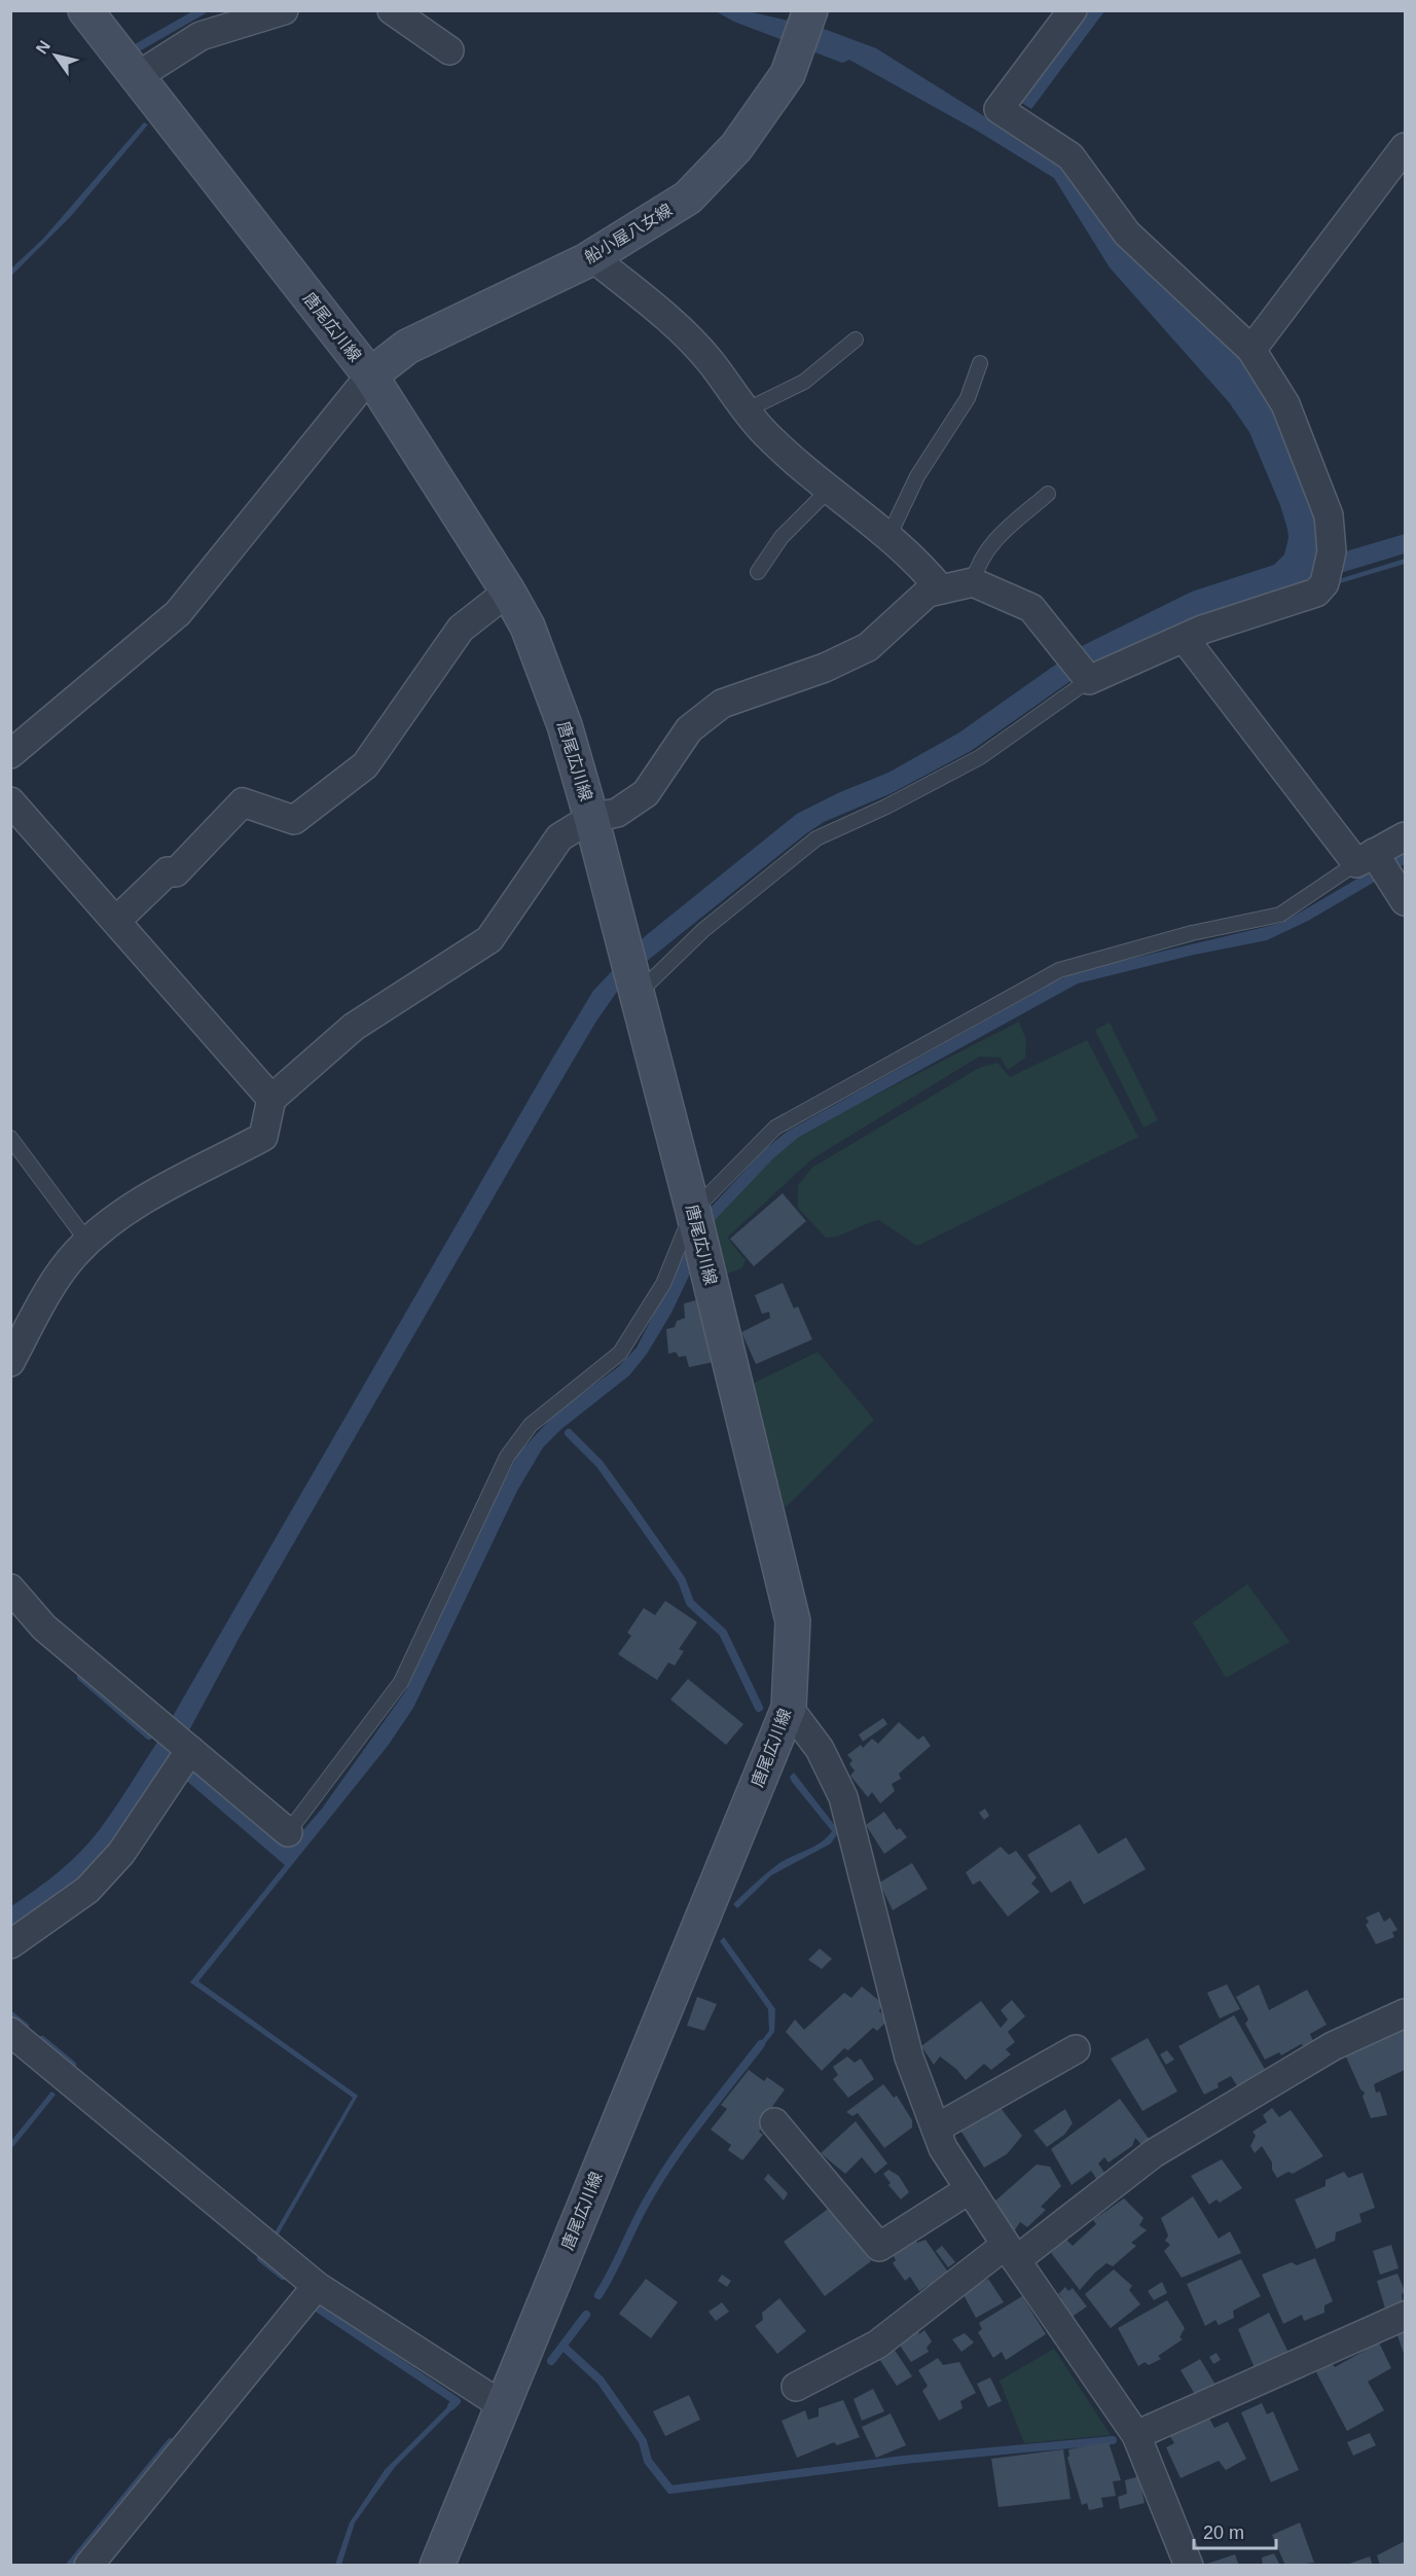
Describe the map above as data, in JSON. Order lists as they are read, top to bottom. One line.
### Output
{"streets":{"main road":["船小屋八女線","唐尾広川線"]},"crossings":[["船小屋八女線","唐尾広川線"]],"scale_bar":"20 m","north":"top left"}
